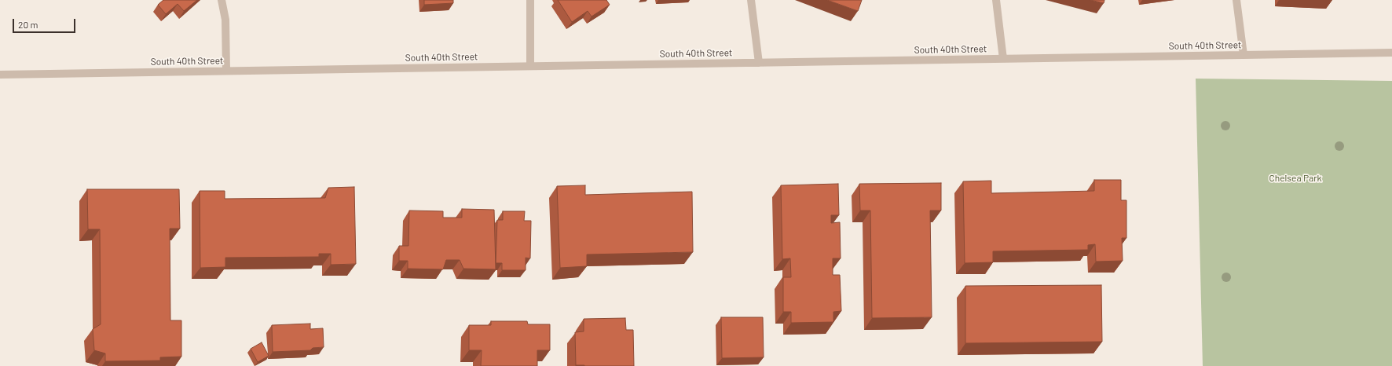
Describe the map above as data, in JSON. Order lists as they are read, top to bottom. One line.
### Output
{"streets":{"street":["South 40th Street"]},"parks":["Chelsea Park"],"scale_bar":"20 m"}
